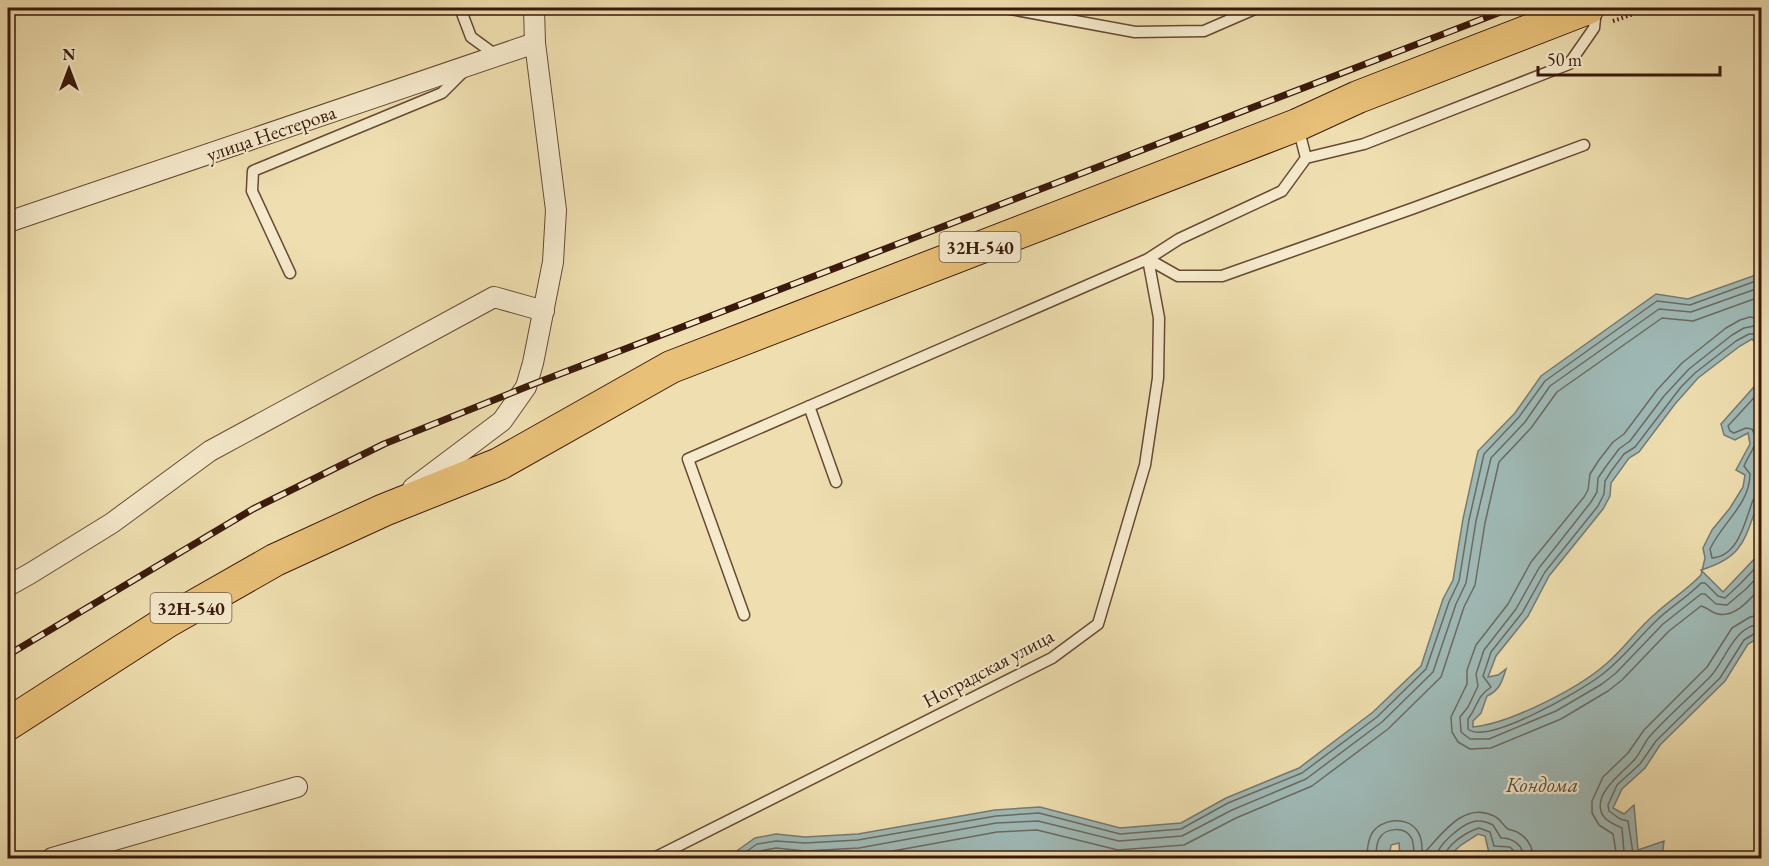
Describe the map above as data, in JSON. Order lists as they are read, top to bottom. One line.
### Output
{"streets":{"main road":["32Н-540"],"street":["улица Нестерова"],"lane":["Ноградская улица"]},"water":["Кондома"],"scale_bar":"50 m","north":"top"}
